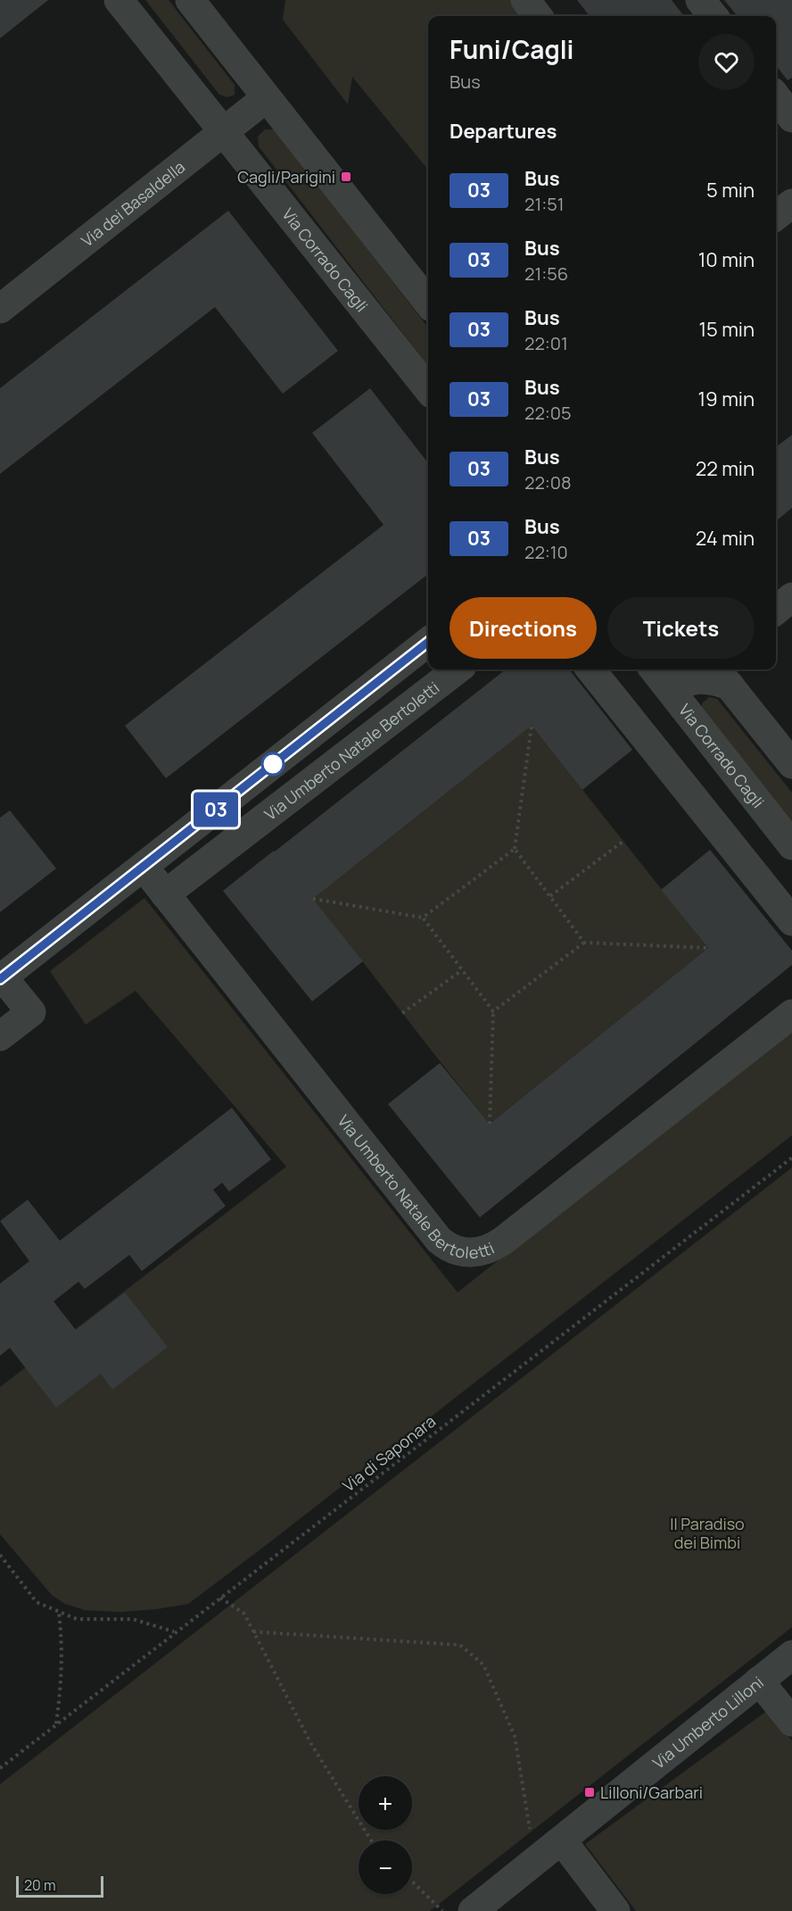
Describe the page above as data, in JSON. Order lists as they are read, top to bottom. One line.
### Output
{"streets":{"street":["Via dei Basaldella","Via Corrado Cagli","Via Umberto Natale Bertoletti","Via Umberto Lilloni"],"path":["Via di Saponara"]},"crossings":[["Via dei Basaldella","Via Corrado Cagli"]],"parks":["Il Paradiso dei Bimbi"],"places":{"transit":["Cagli/Parigini","Lilloni/Garbari"]},"lines":["bus line 03"],"scale_bar":"20 m","page":{"on_map":"03","heading":[["Funi/Cagli","Bus"],"Departures"],"list":[{"mark":"03","name":"Bus","note":"21:51","value":"5 min"},{"mark":"03","name":"Bus","note":"21:56","value":"10 min"},{"mark":"03","name":"Bus","note":"22:01","value":"15 min"},{"mark":"03","name":"Bus","note":"22:05","value":"19 min"},{"mark":"03","name":"Bus","note":"22:08","value":"22 min"},{"mark":"03","name":"Bus","note":"22:10","value":"24 min"}],"buttons":["Directions","Tickets"],"map_buttons":["+","−"],"scale":"20 m"}}
